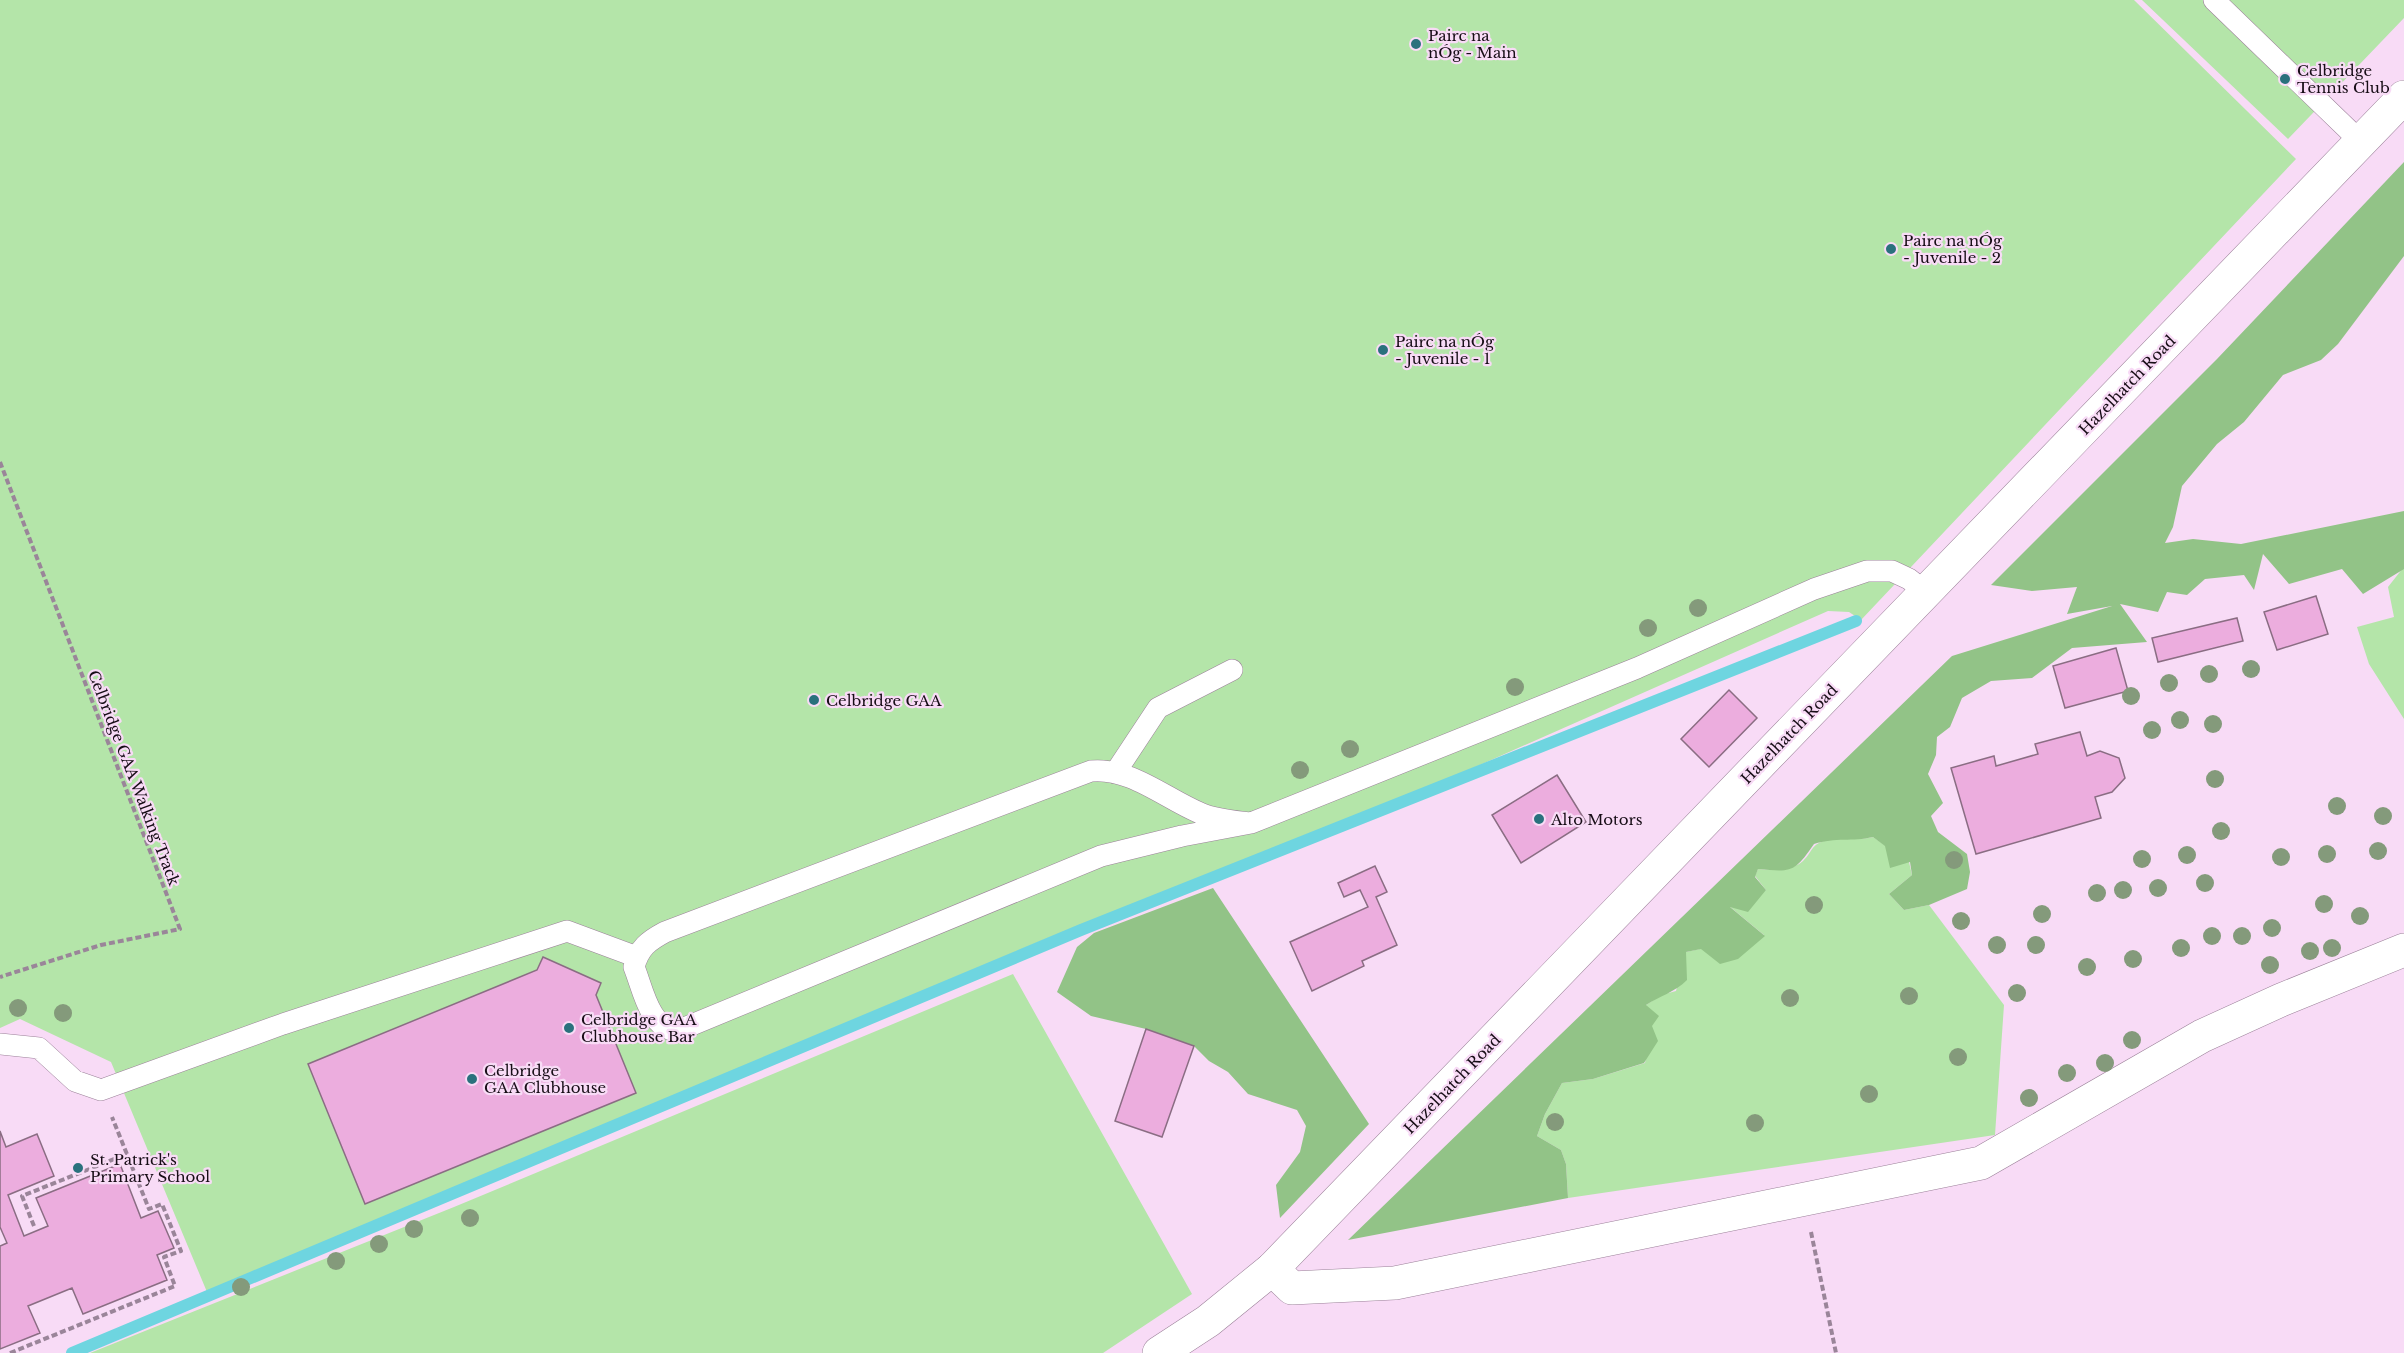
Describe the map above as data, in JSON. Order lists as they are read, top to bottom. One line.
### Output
{"streets":{"main road":["Hazelhatch Road"],"path":["Celbridge GAA Walking Track"]},"places":["Pairc na nÓg - Main","Celbridge Tennis Club","Pairc na nÓg - Juvenile - 2","Pairc na nÓg - Juvenile - 1","Celbridge GAA","Alto Motors","Celbridge GAA Clubhouse Bar","Celbridge GAA Clubhouse","St. Patrick's Primary School"]}
